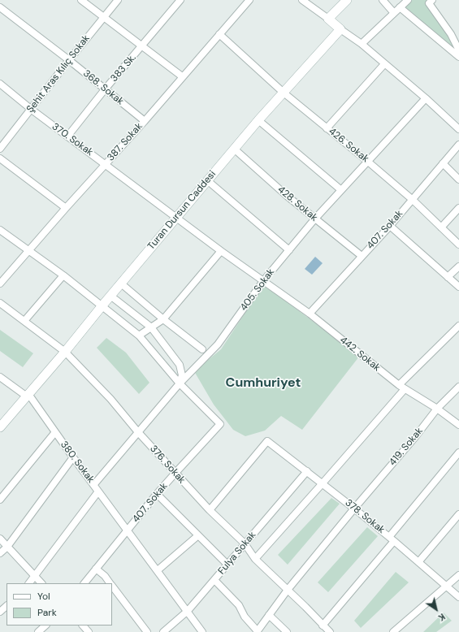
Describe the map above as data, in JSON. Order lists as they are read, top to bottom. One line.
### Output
{"streets":{"street":["383 Sk.","Şehit Aras Kılıç Sokak","368. Sokak","370. Sokak","387. Sokak","426. Sokak","428. Sokak","Turan Dursun Caddesi","407. Sokak","405. Sokak","442. Sokak","419. Sokak","380. Sokak","376. Sokak","378. Sokak","Fulya Sokak"]},"crossings":[["383 Sk.","368. Sokak"],["383 Sk.","370. Sokak"],["Şehit Aras Kılıç Sokak","368. Sokak"],["Şehit Aras Kılıç Sokak","370. Sokak"],["368. Sokak","387. Sokak"],["370. Sokak","387. Sokak"],["370. Sokak","Turan Dursun Caddesi"],["370. Sokak","442. Sokak"],["387. Sokak","426. Sokak"],["426. Sokak","Turan Dursun Caddesi"],["426. Sokak","407. Sokak"],["426. Sokak","405. Sokak"],["428. Sokak","Turan Dursun Caddesi"],["428. Sokak","407. Sokak"],["428. Sokak","405. Sokak"],["Turan Dursun Caddesi","380. Sokak"],["Turan Dursun Caddesi","376. Sokak"],["407. Sokak","405. Sokak"],["407. Sokak","442. Sokak"],["407. Sokak","380. Sokak"],["407. Sokak","376. Sokak"],["405. Sokak","442. Sokak"],["405. Sokak","380. Sokak"],["405. Sokak","376. Sokak"],["442. Sokak","419. Sokak"],["419. Sokak","376. Sokak"],["419. Sokak","378. Sokak"],["380. Sokak","Fulya Sokak"],["376. Sokak","378. Sokak"],["376. Sokak","Fulya Sokak"],["378. Sokak","Fulya Sokak"]],"districts":["Cumhuriyet"],"legend":["Yol","Park"],"north":"bottom right"}
